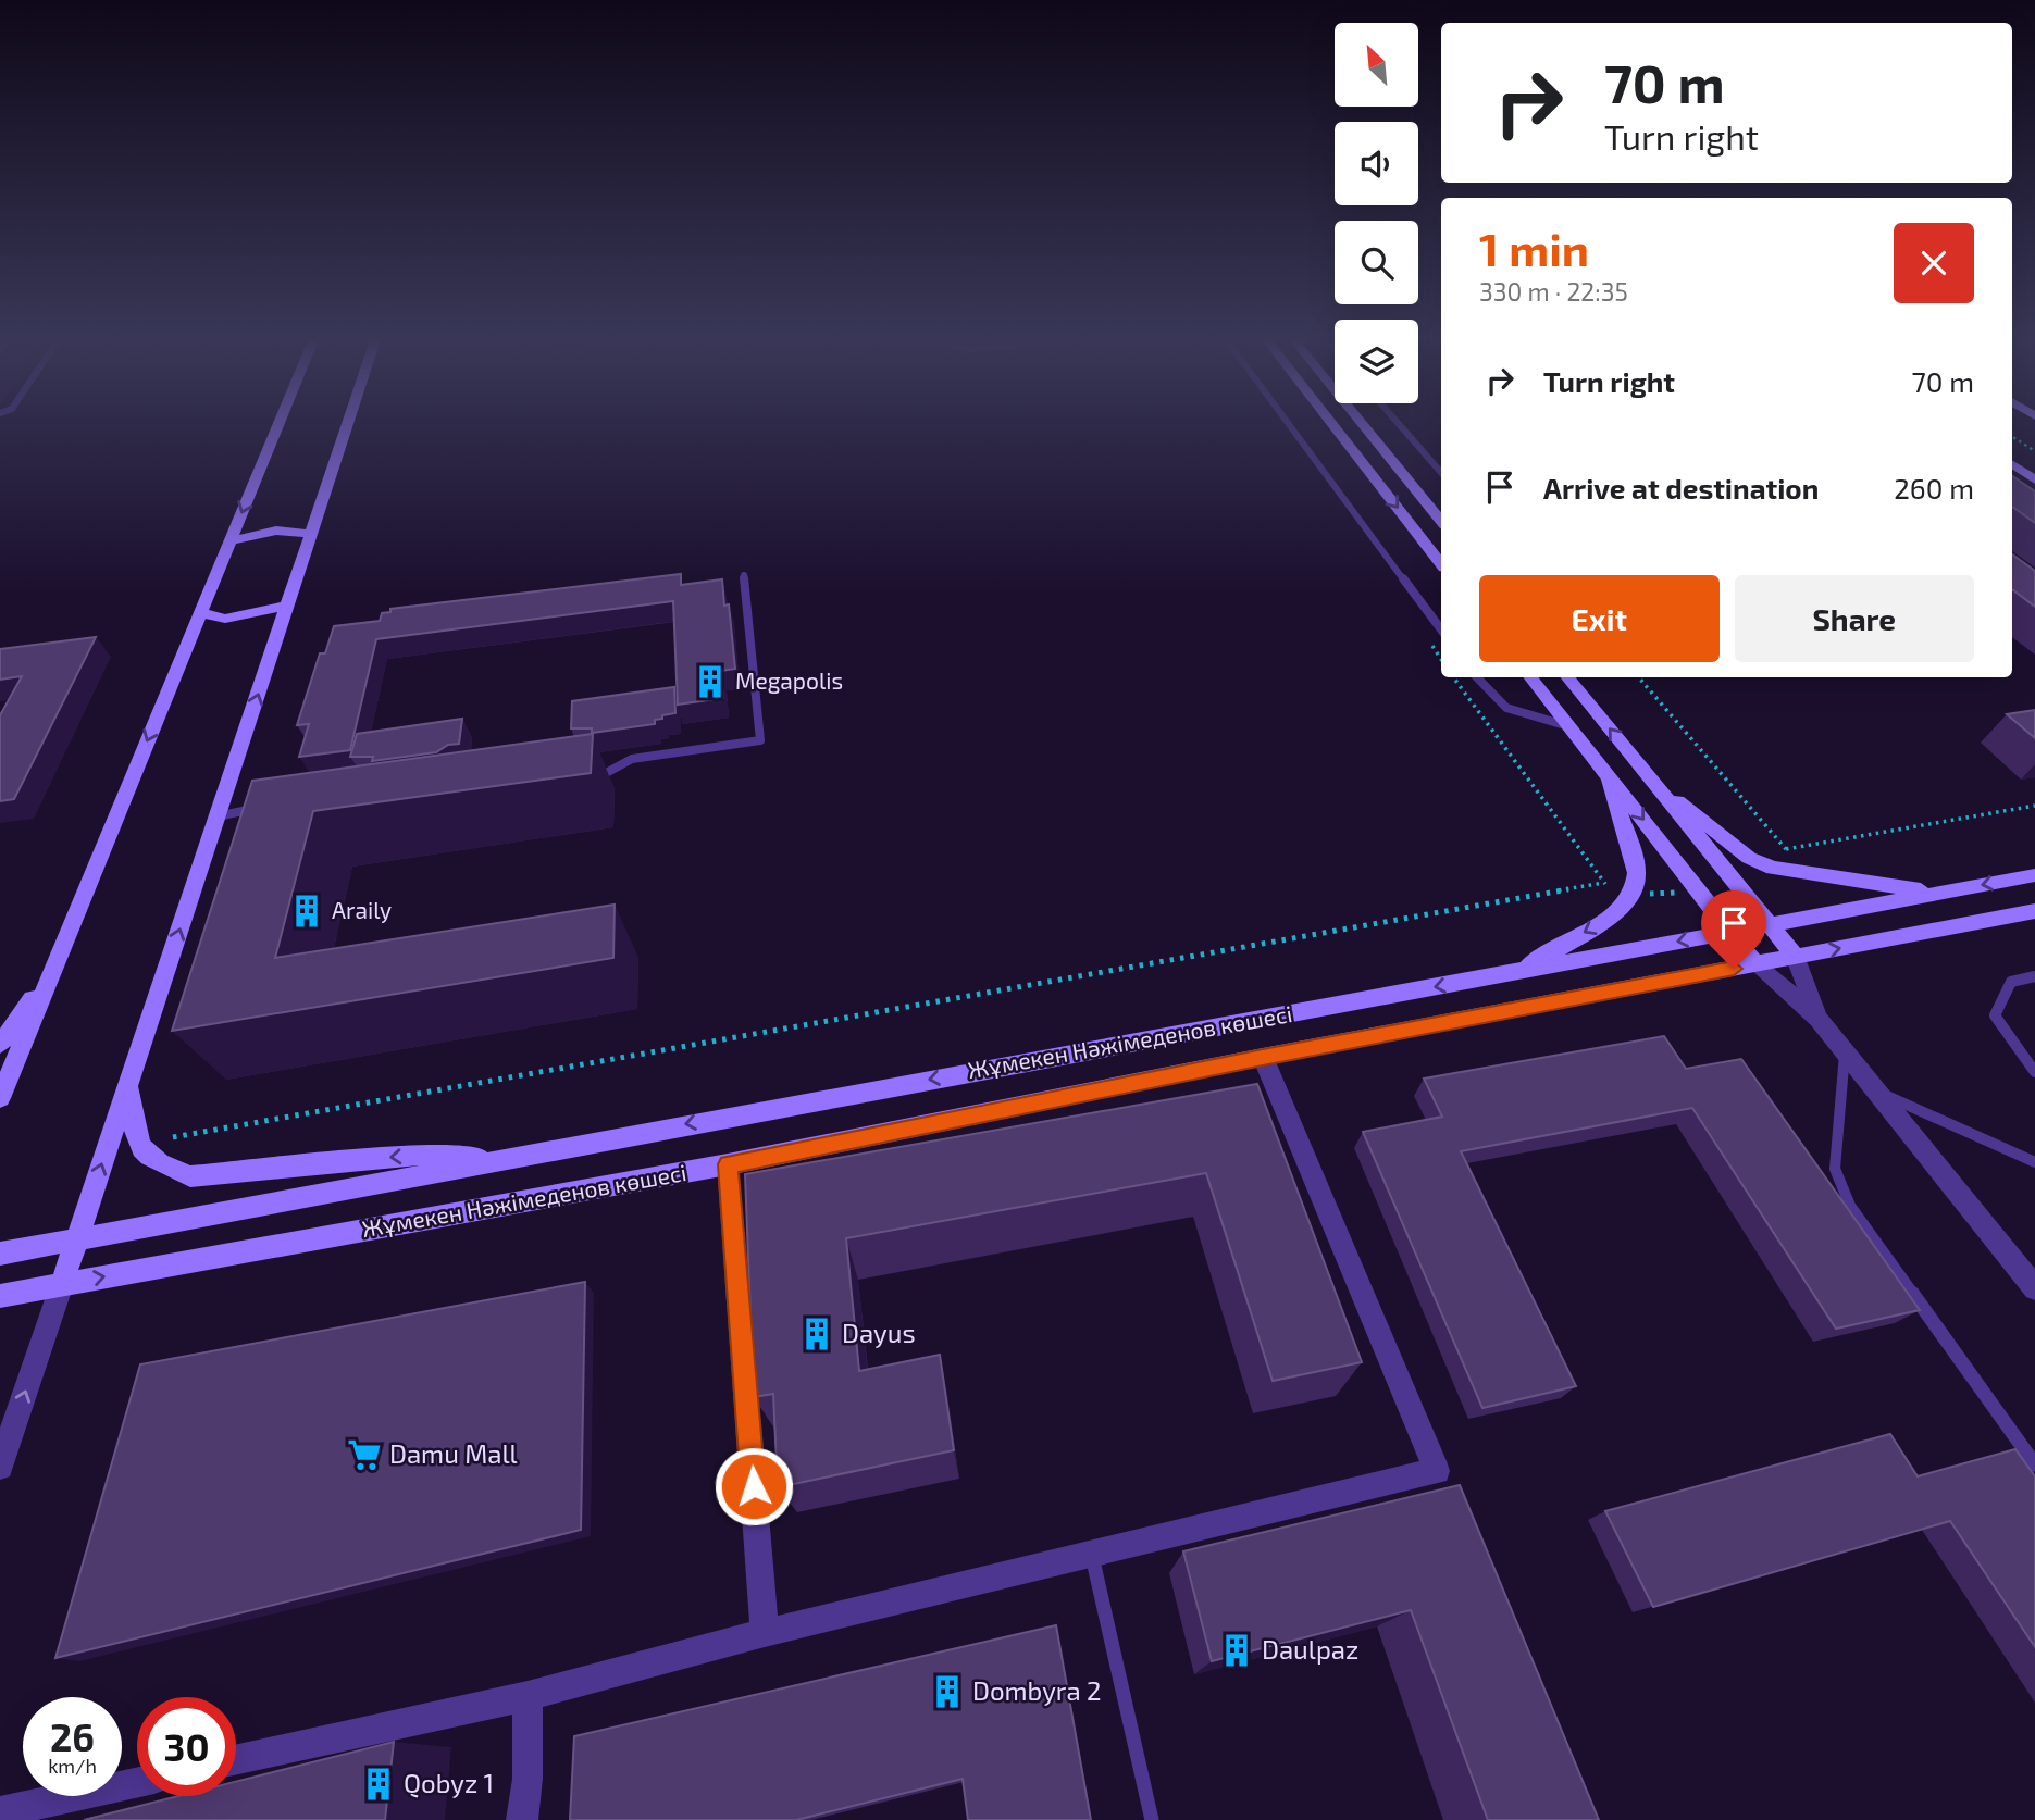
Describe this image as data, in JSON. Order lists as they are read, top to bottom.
{
  "streets": {
    "main road": ["Жұмекен Нәжімеденов көшесі"]
  },
  "places": {
    "building": [
      "Megapolis",
      "Araily",
      "Dayus",
      "Daulpaz",
      "Dombyra 2",
      "Qobyz 1"
    ],
    "supermarket": ["Damu Mall"]
  },
  "north": "top left",
  "page": {
    "turn": ["70 m", "Turn right"],
    "heading": ["1 min", "330 m · 22:35"],
    "list": [
      {
        "name": "Turn right",
        "value": "70 m"
      },
      {
        "name": "Arrive at destination",
        "value": "260 m"
      }
    ],
    "buttons": ["Exit", "Share"],
    "speed": "26 km/h",
    "limit": "30"
  }
}
